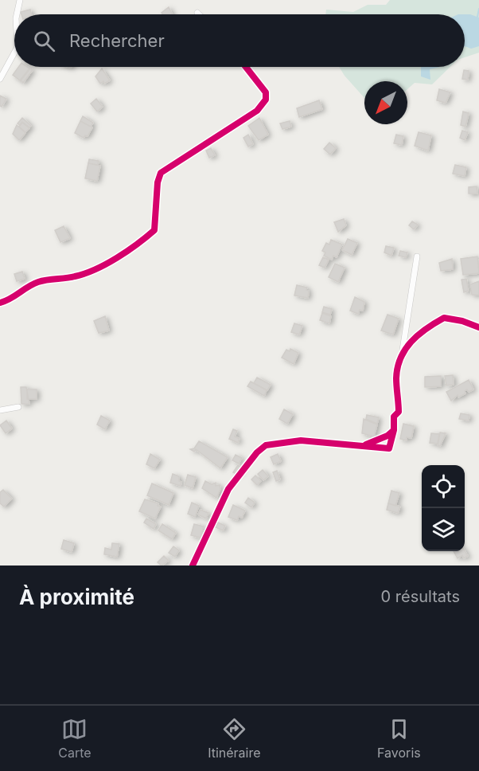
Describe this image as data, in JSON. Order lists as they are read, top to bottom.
{
  "north": "bottom left",
  "page": {
    "search": "Rechercher",
    "heading": ["À proximité", "0 résultats"],
    "nav": ["Carte", "Itinéraire", "Favoris"]
  }
}
